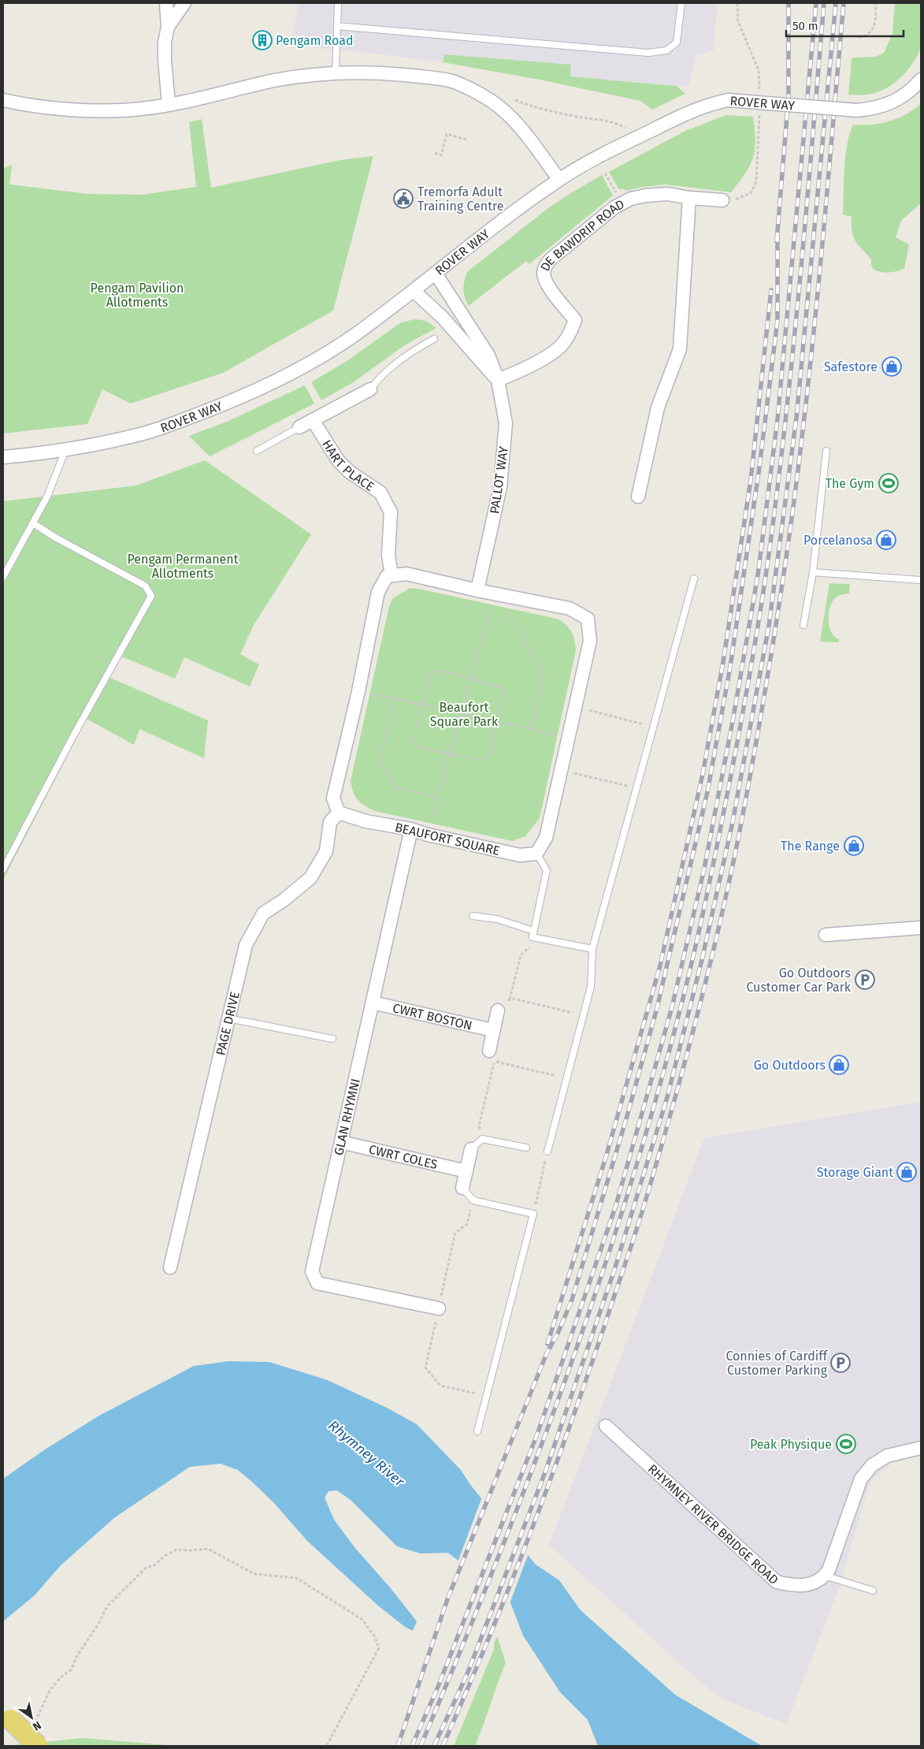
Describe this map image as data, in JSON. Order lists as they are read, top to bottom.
{
  "streets": {
    "street": [
      "ROVER WAY",
      "DE BAWDRIP ROAD",
      "HART PLACE",
      "PALLOT WAY",
      "BEAUFORT SQUARE",
      "CWRT BOSTON",
      "PAGE DRIVE",
      "GLAN RHYMNI",
      "CWRT COLES",
      "RHYMNEY RIVER BRIDGE ROAD"
    ]
  },
  "crossings": [
    ["ROVER WAY", "PALLOT WAY"],
    ["DE BAWDRIP ROAD", "PALLOT WAY"],
    ["BEAUFORT SQUARE", "PAGE DRIVE"],
    ["BEAUFORT SQUARE", "GLAN RHYMNI"],
    ["CWRT BOSTON", "GLAN RHYMNI"],
    ["GLAN RHYMNI", "CWRT COLES"]
  ],
  "water": ["Rhymney River"],
  "parks": ["Pengam Pavilion Allotments", "Pengam Permanent Allotments", "Beaufort Square Park"],
  "places": {
    "building": ["Pengam Road"],
    "public building": ["Tremorfa Adult Training Centre"],
    "shop": [
      "Safestore",
      "Porcelanosa",
      "The Range",
      "Go Outdoors",
      "Storage Giant"
    ],
    "sports": ["The Gym", "Peak Physique"],
    "parking": ["Go Outdoors Customer Car Park", "Connies of Cardiff Customer Parking"]
  },
  "scale_bar": "50 m",
  "north": "bottom right"
}
